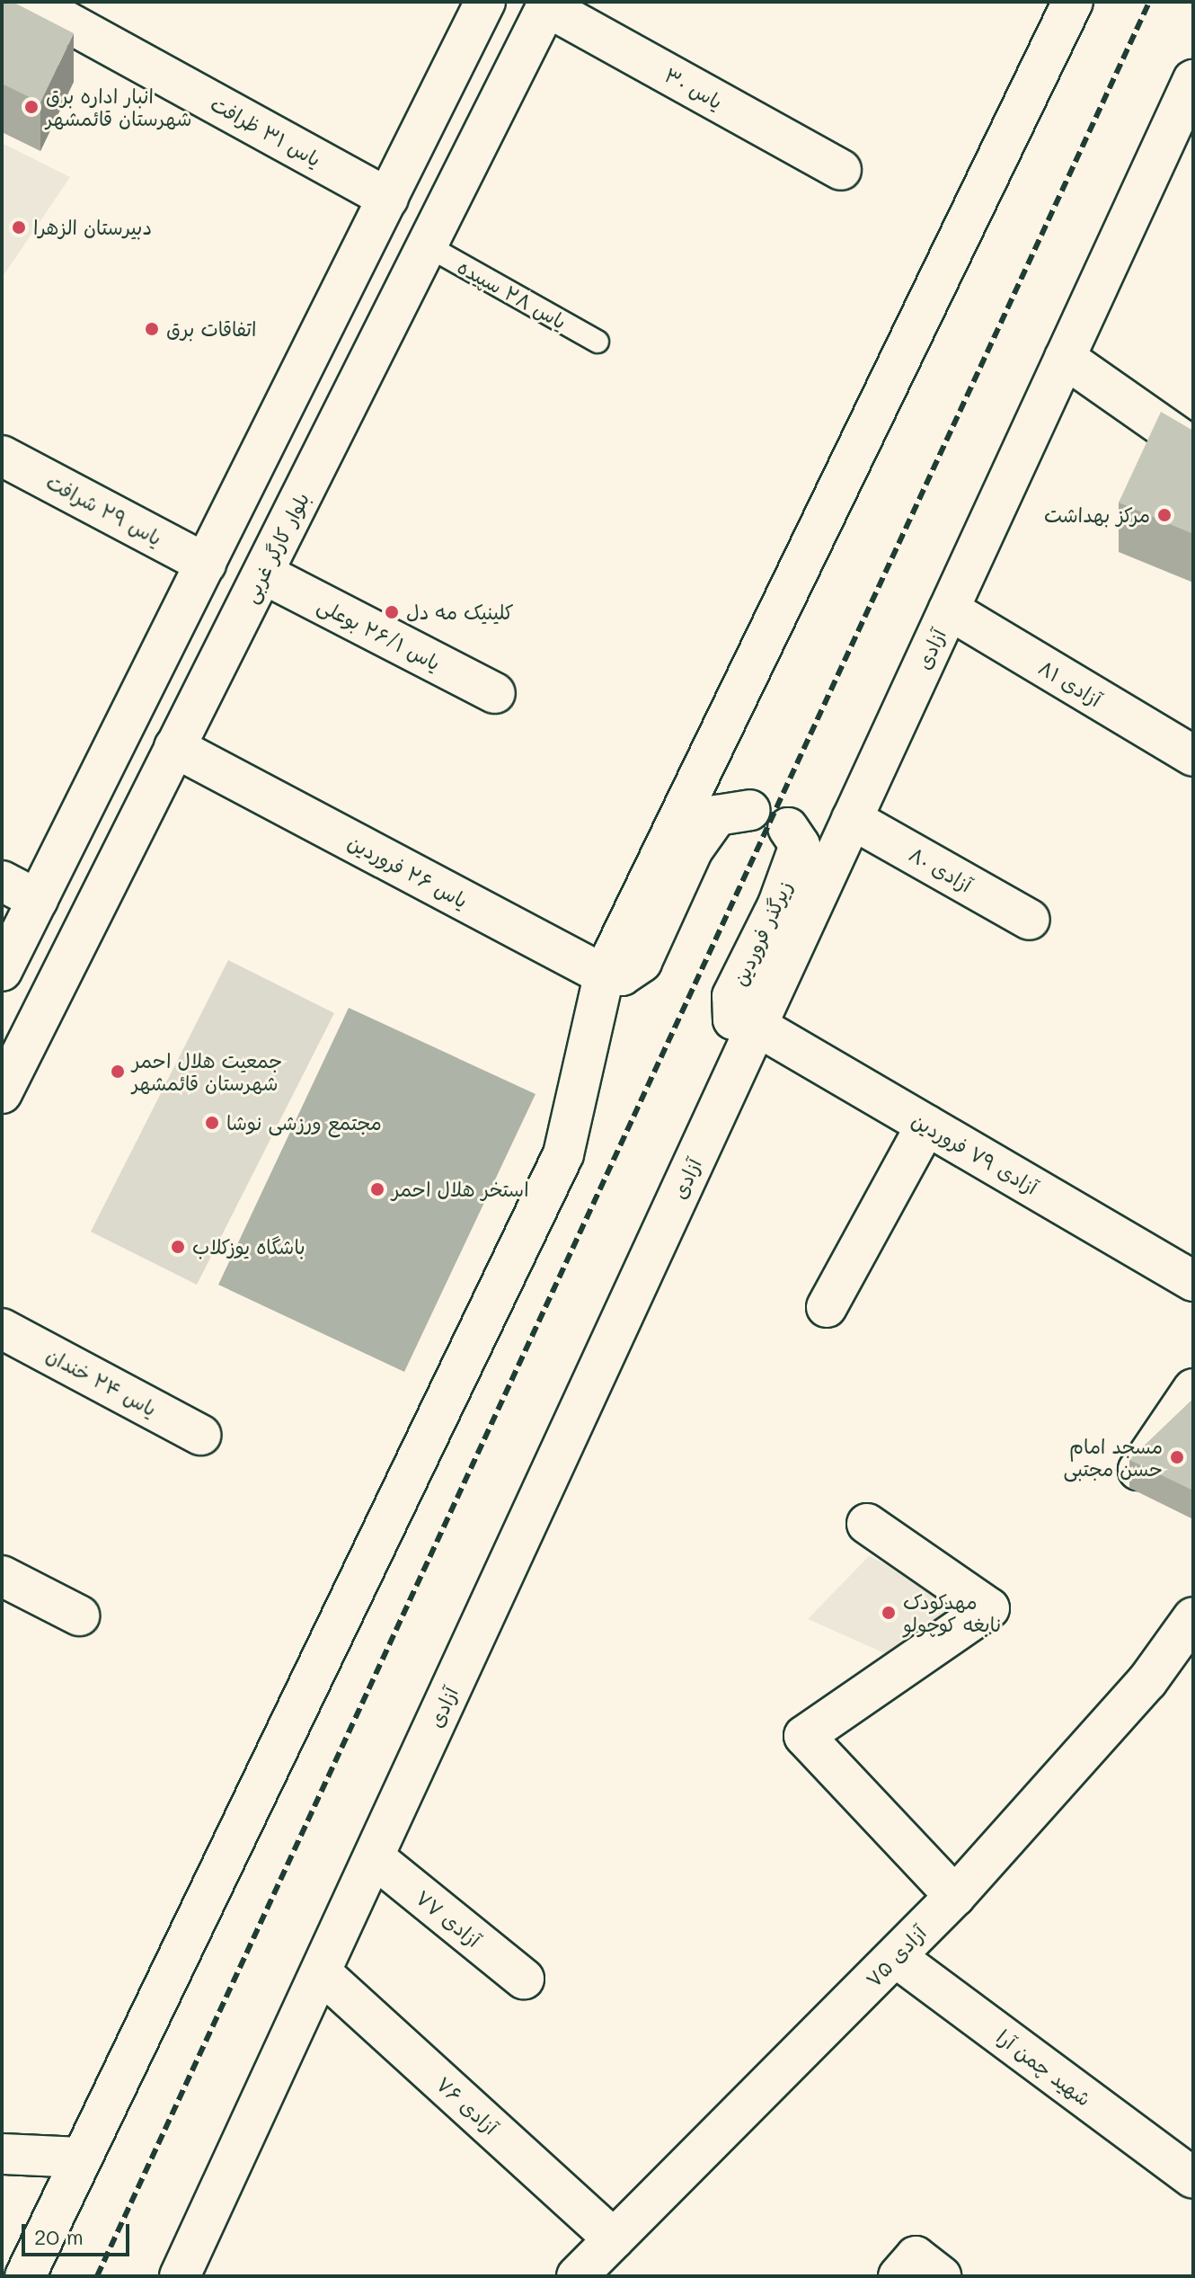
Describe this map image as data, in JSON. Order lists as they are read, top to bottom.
{
  "streets": {
    "street": [
      "یاس ۳۰",
      "یاس ۳۱ ظرافت",
      "یاس ۲۹ شرافت",
      "بلوار کارگر غربی",
      "یاس ۲۶/۱ بوعلی",
      "آزادی",
      "آزادی ۸۱",
      "آزادی ۸۰",
      "یاس ۲۶ فروردین",
      "زیرگذر فروردین",
      "آزادی ۷۹ فروردین",
      "یاس ۲۴ خندان",
      "آزادی ۷۷",
      "آزادی ۷۵",
      "شهید چمن آرا",
      "آزادی ۷۶"
    ],
    "lane": ["یاس ۲۸ سپیده"]
  },
  "crossings": [
    ["یاس ۳۰", "بلوار کارگر غربی"],
    ["یاس ۲۸ سپیده", "بلوار کارگر غربی"],
    ["بلوار کارگر غربی", "یاس ۲۶/۱ بوعلی"],
    ["بلوار کارگر غربی", "یاس ۲۶ فروردین"],
    ["آزادی", "آزادی ۸۱"],
    ["آزادی", "آزادی ۸۰"],
    ["آزادی", "زیرگذر فروردین"],
    ["آزادی", "آزادی ۷۹ فروردین"],
    ["آزادی", "آزادی ۷۷"],
    ["آزادی", "آزادی ۷۶"],
    ["زیرگذر فروردین", "آزادی ۷۹ فروردین"],
    ["آزادی ۷۵", "شهید چمن آرا"],
    ["آزادی ۷۵", "آزادی ۷۶"]
  ],
  "places": [
    "انبار اداره برق شهرستان قائمشهر",
    "دبیرستان الزهرا",
    "اتفاقات برق",
    "مرکز بهداشت",
    "کلینیک مه دل",
    "جمعیت هلال احمر شهرستان قائمشهر",
    "مجتمع ورزشی نوشا",
    "استخر هلال احمر",
    "باشگاه یوزکلاب",
    "مسجد امام حسن مجتبی",
    "مهدکودک نابغه کوچولو"
  ],
  "scale_bar": "20 m"
}
